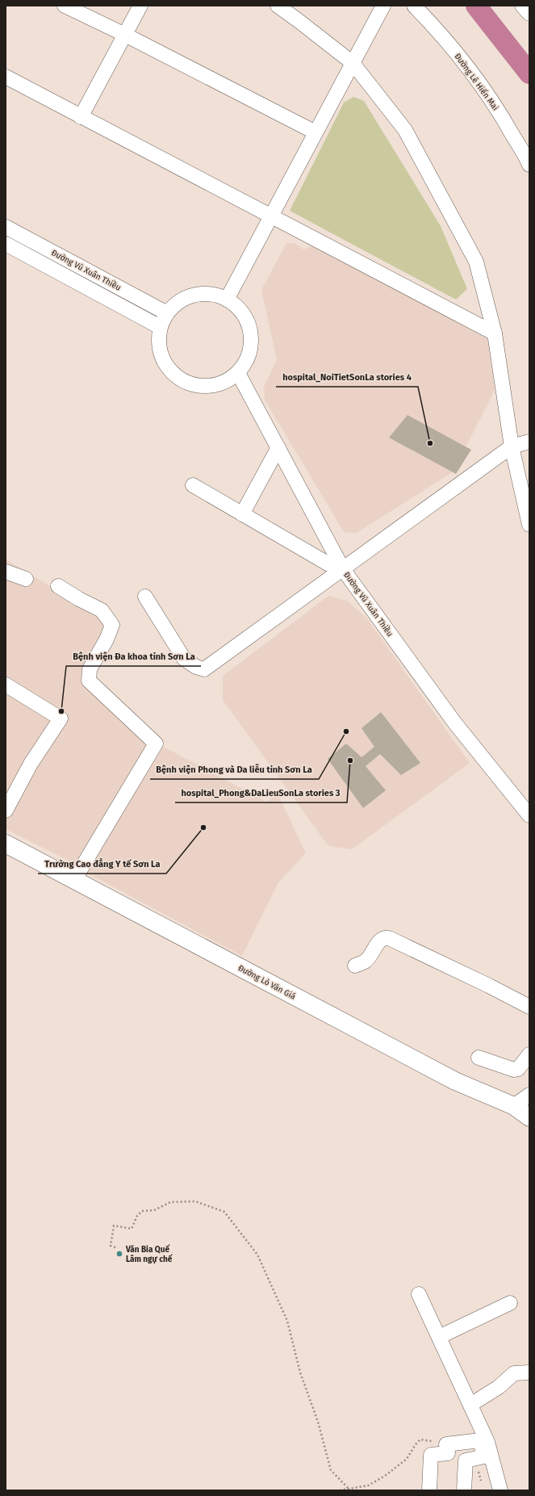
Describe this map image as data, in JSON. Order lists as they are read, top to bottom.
{
  "streets": {
    "highway": ["Đường Lò Văn Giá"],
    "street": ["Đường Lê Hiến Mai", "Đường Vũ Xuân Thiều"]
  },
  "places": [
    "hospital_NoiTietSonLa stories 4",
    "Bệnh viện Đa khoa tỉnh Sơn La",
    "Bệnh viện Phong và Da liễu tỉnh Sơn La",
    "hospital_Phong&DaLieuSonLa stories 3",
    "Trường Cao đẳng Y tế Sơn La",
    "Văn Bia Quế Lâm ngự chế"
  ]
}
